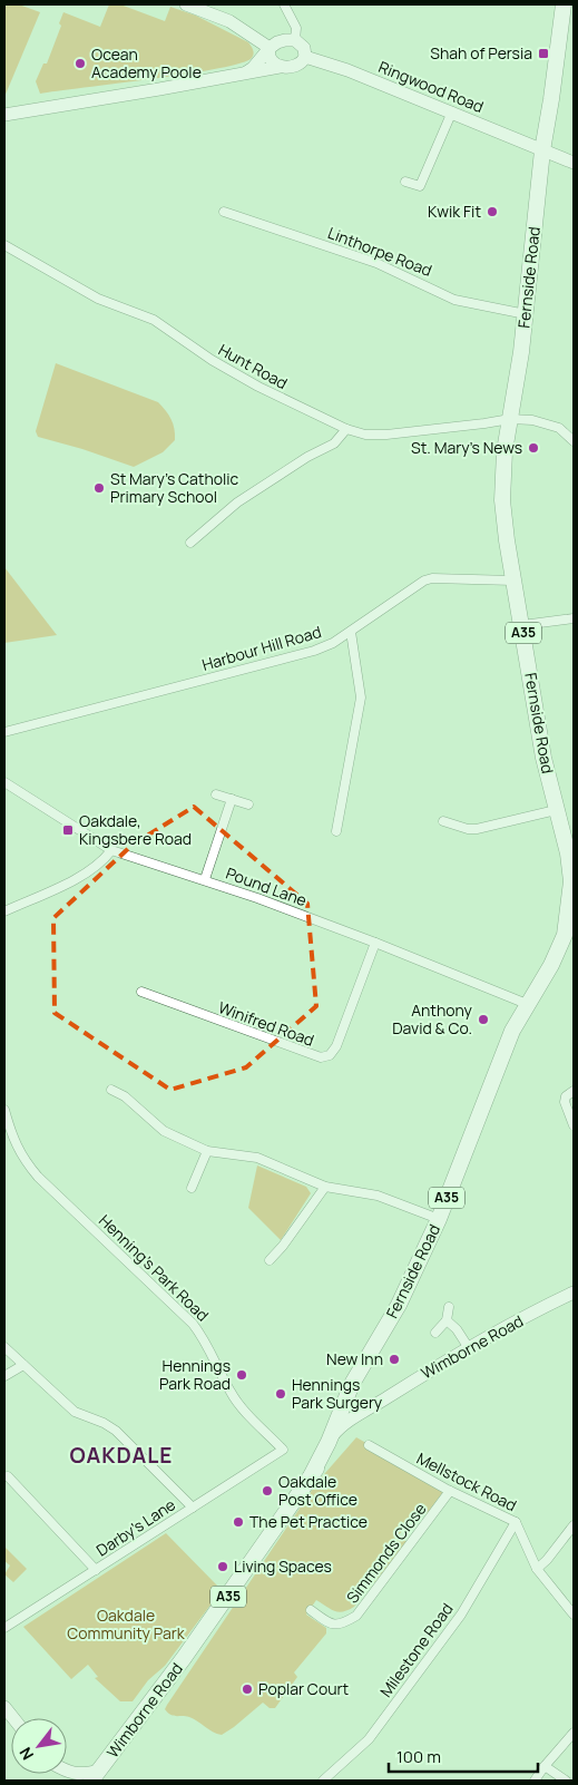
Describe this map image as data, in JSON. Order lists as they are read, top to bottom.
{
  "streets": {
    "highway": ["Fernside Road", "A35", "Wimborne Road"],
    "main road": ["Ringwood Road"],
    "street": [
      "Linthorpe Road",
      "Hunt Road",
      "Harbour Hill Road",
      "Pound Lane",
      "Winifred Road",
      "Henning's Park Road",
      "Mellstock Road",
      "Darby's Lane",
      "Simmonds Close",
      "Milestone Road"
    ]
  },
  "crossings": [
    ["Ringwood Road", "Fernside Road"],
    ["Linthorpe Road", "Fernside Road"],
    ["Fernside Road", "Hunt Road"],
    ["Fernside Road", "Harbour Hill Road"],
    ["Fernside Road", "Pound Lane"],
    ["Fernside Road", "Wimborne Road"],
    ["Pound Lane", "Winifred Road"],
    ["Henning's Park Road", "Darby's Lane"],
    ["Mellstock Road", "Simmonds Close"],
    ["Mellstock Road", "Milestone Road"]
  ],
  "districts": ["OAKDALE"],
  "parks": ["Oakdale Community Park"],
  "places": {
    "transit": ["Shah of Persia", "Oakdale, Kingsbere Road"],
    "other": [
      "Ocean Academy Poole",
      "Kwik Fit",
      "St. Mary's News",
      "St Mary's Catholic Primary School",
      "Anthony David & Co.",
      "New Inn",
      "Hennings Park Road",
      "Hennings Park Surgery",
      "Oakdale Post Office",
      "The Pet Practice",
      "Living Spaces",
      "Poplar Court"
    ]
  },
  "scale_bar": "100 m",
  "north": "bottom left"
}
